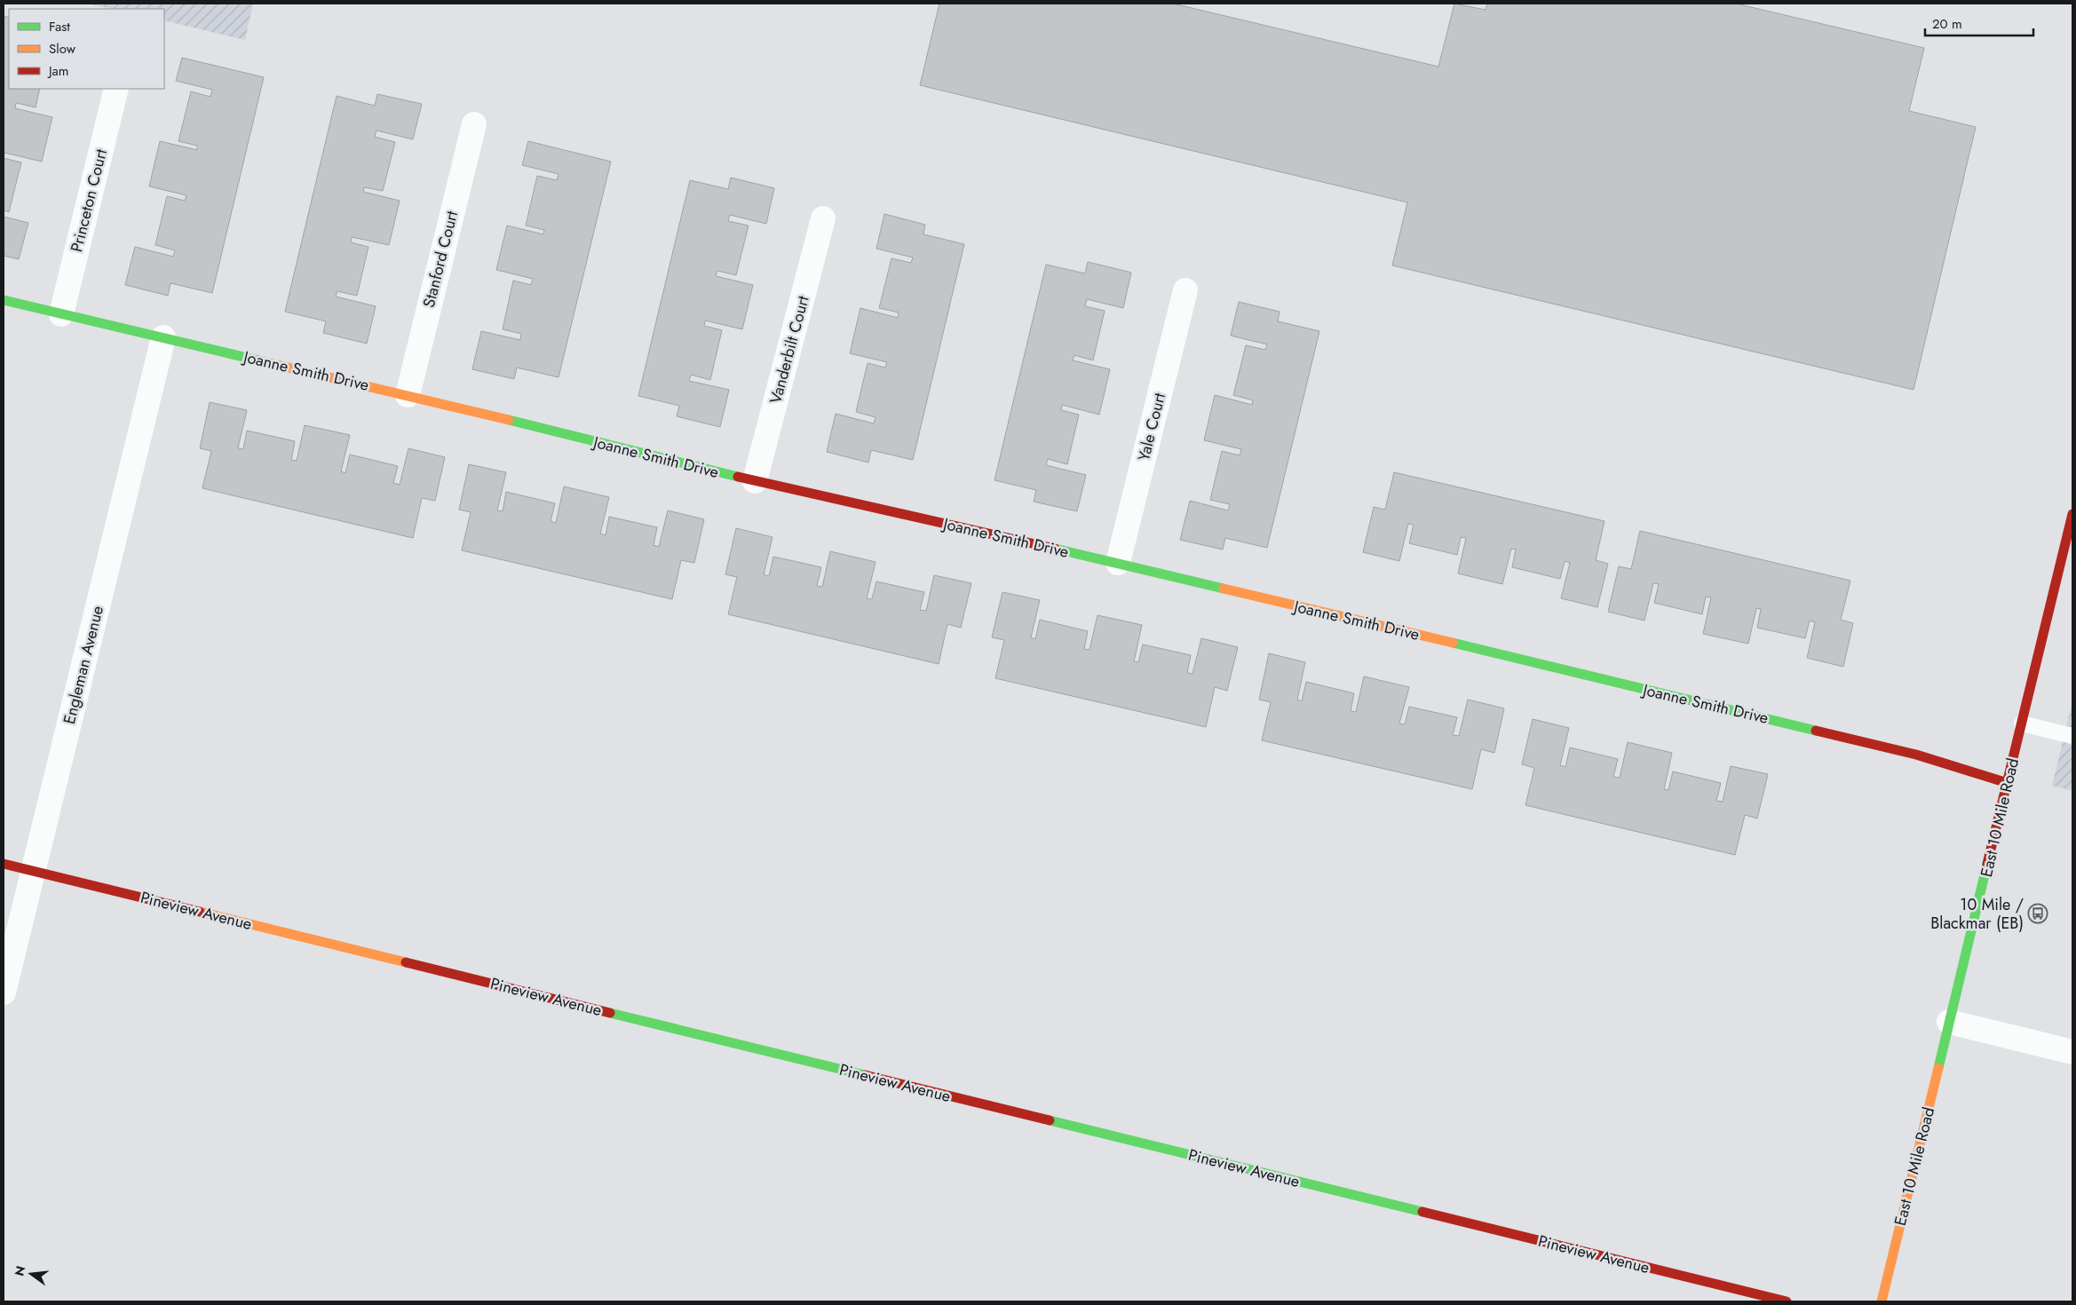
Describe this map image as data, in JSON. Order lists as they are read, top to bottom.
{
  "streets": {
    "street": [
      "Princeton Court",
      "Stanford Court",
      "Vanderbilt Court",
      "Joanne Smith Drive",
      "Yale Court",
      "Engleman Avenue",
      "East 10 Mile Road",
      "Pineview Avenue"
    ]
  },
  "crossings": [
    ["Princeton Court", "Joanne Smith Drive"],
    ["Stanford Court", "Joanne Smith Drive"],
    ["Vanderbilt Court", "Joanne Smith Drive"],
    ["Joanne Smith Drive", "Yale Court"],
    ["Joanne Smith Drive", "Engleman Avenue"],
    ["Joanne Smith Drive", "East 10 Mile Road"],
    ["Engleman Avenue", "Pineview Avenue"]
  ],
  "places": {
    "bus stop": ["10 Mile / Blackmar (EB)"]
  },
  "legend": ["Fast", "Slow", "Jam"],
  "scale_bar": "20 m",
  "north": "left"
}
